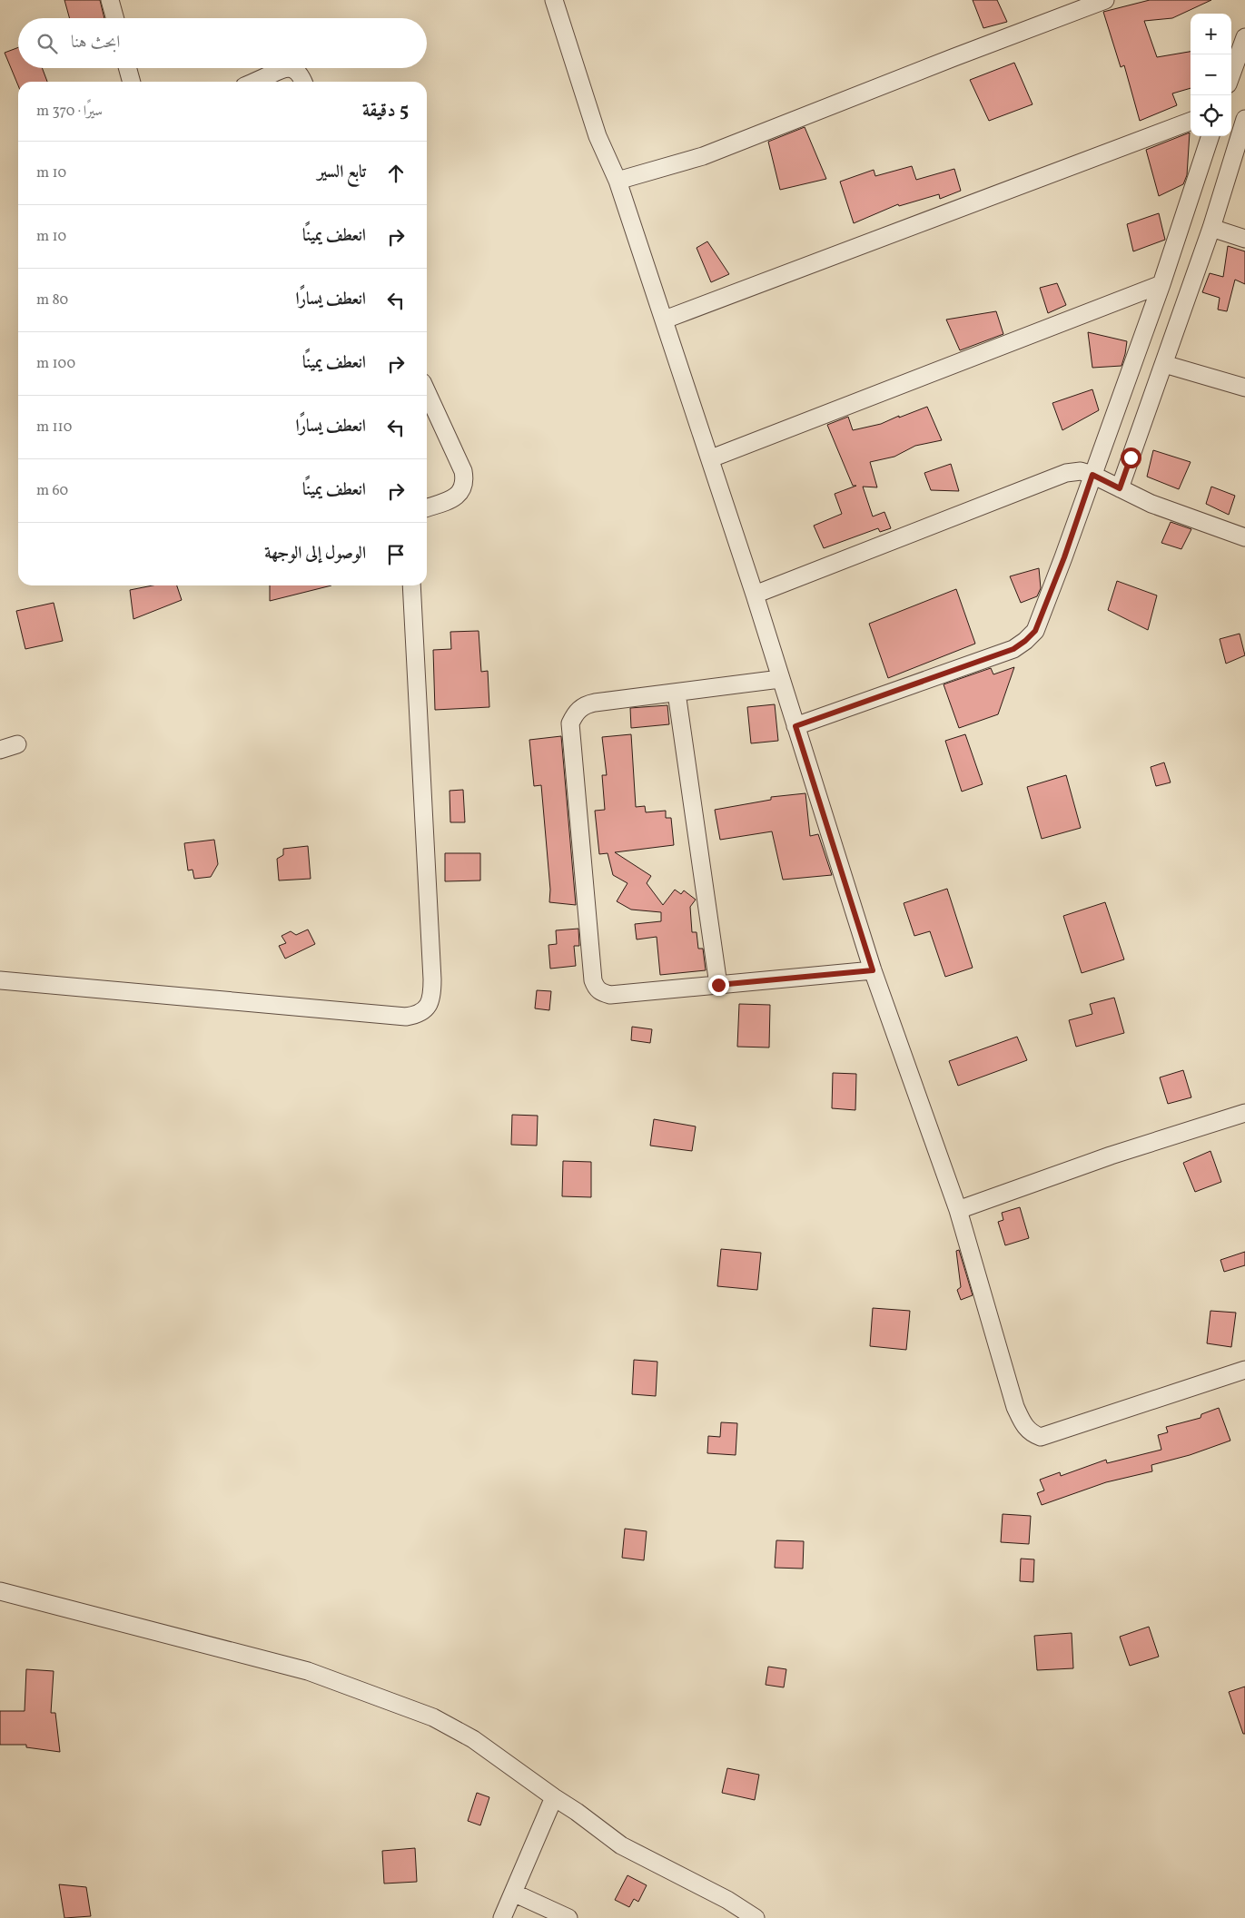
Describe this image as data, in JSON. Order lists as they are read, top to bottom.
{
  "page": {
    "map_buttons": ["+", "−"],
    "search": "ابحث هنا",
    "heading": ["5 دقيقة", "سيرًا · 370 m"],
    "list": [
      ["تابع السير", "10 m"],
      ["انعطف يمينًا", "10 m"],
      ["انعطف يسارًا", "80 m"],
      ["انعطف يمينًا", "100 m"],
      ["انعطف يسارًا", "110 m"],
      ["انعطف يمينًا", "60 m"],
      "الوصول إلى الوجهة"
    ]
  }
}
